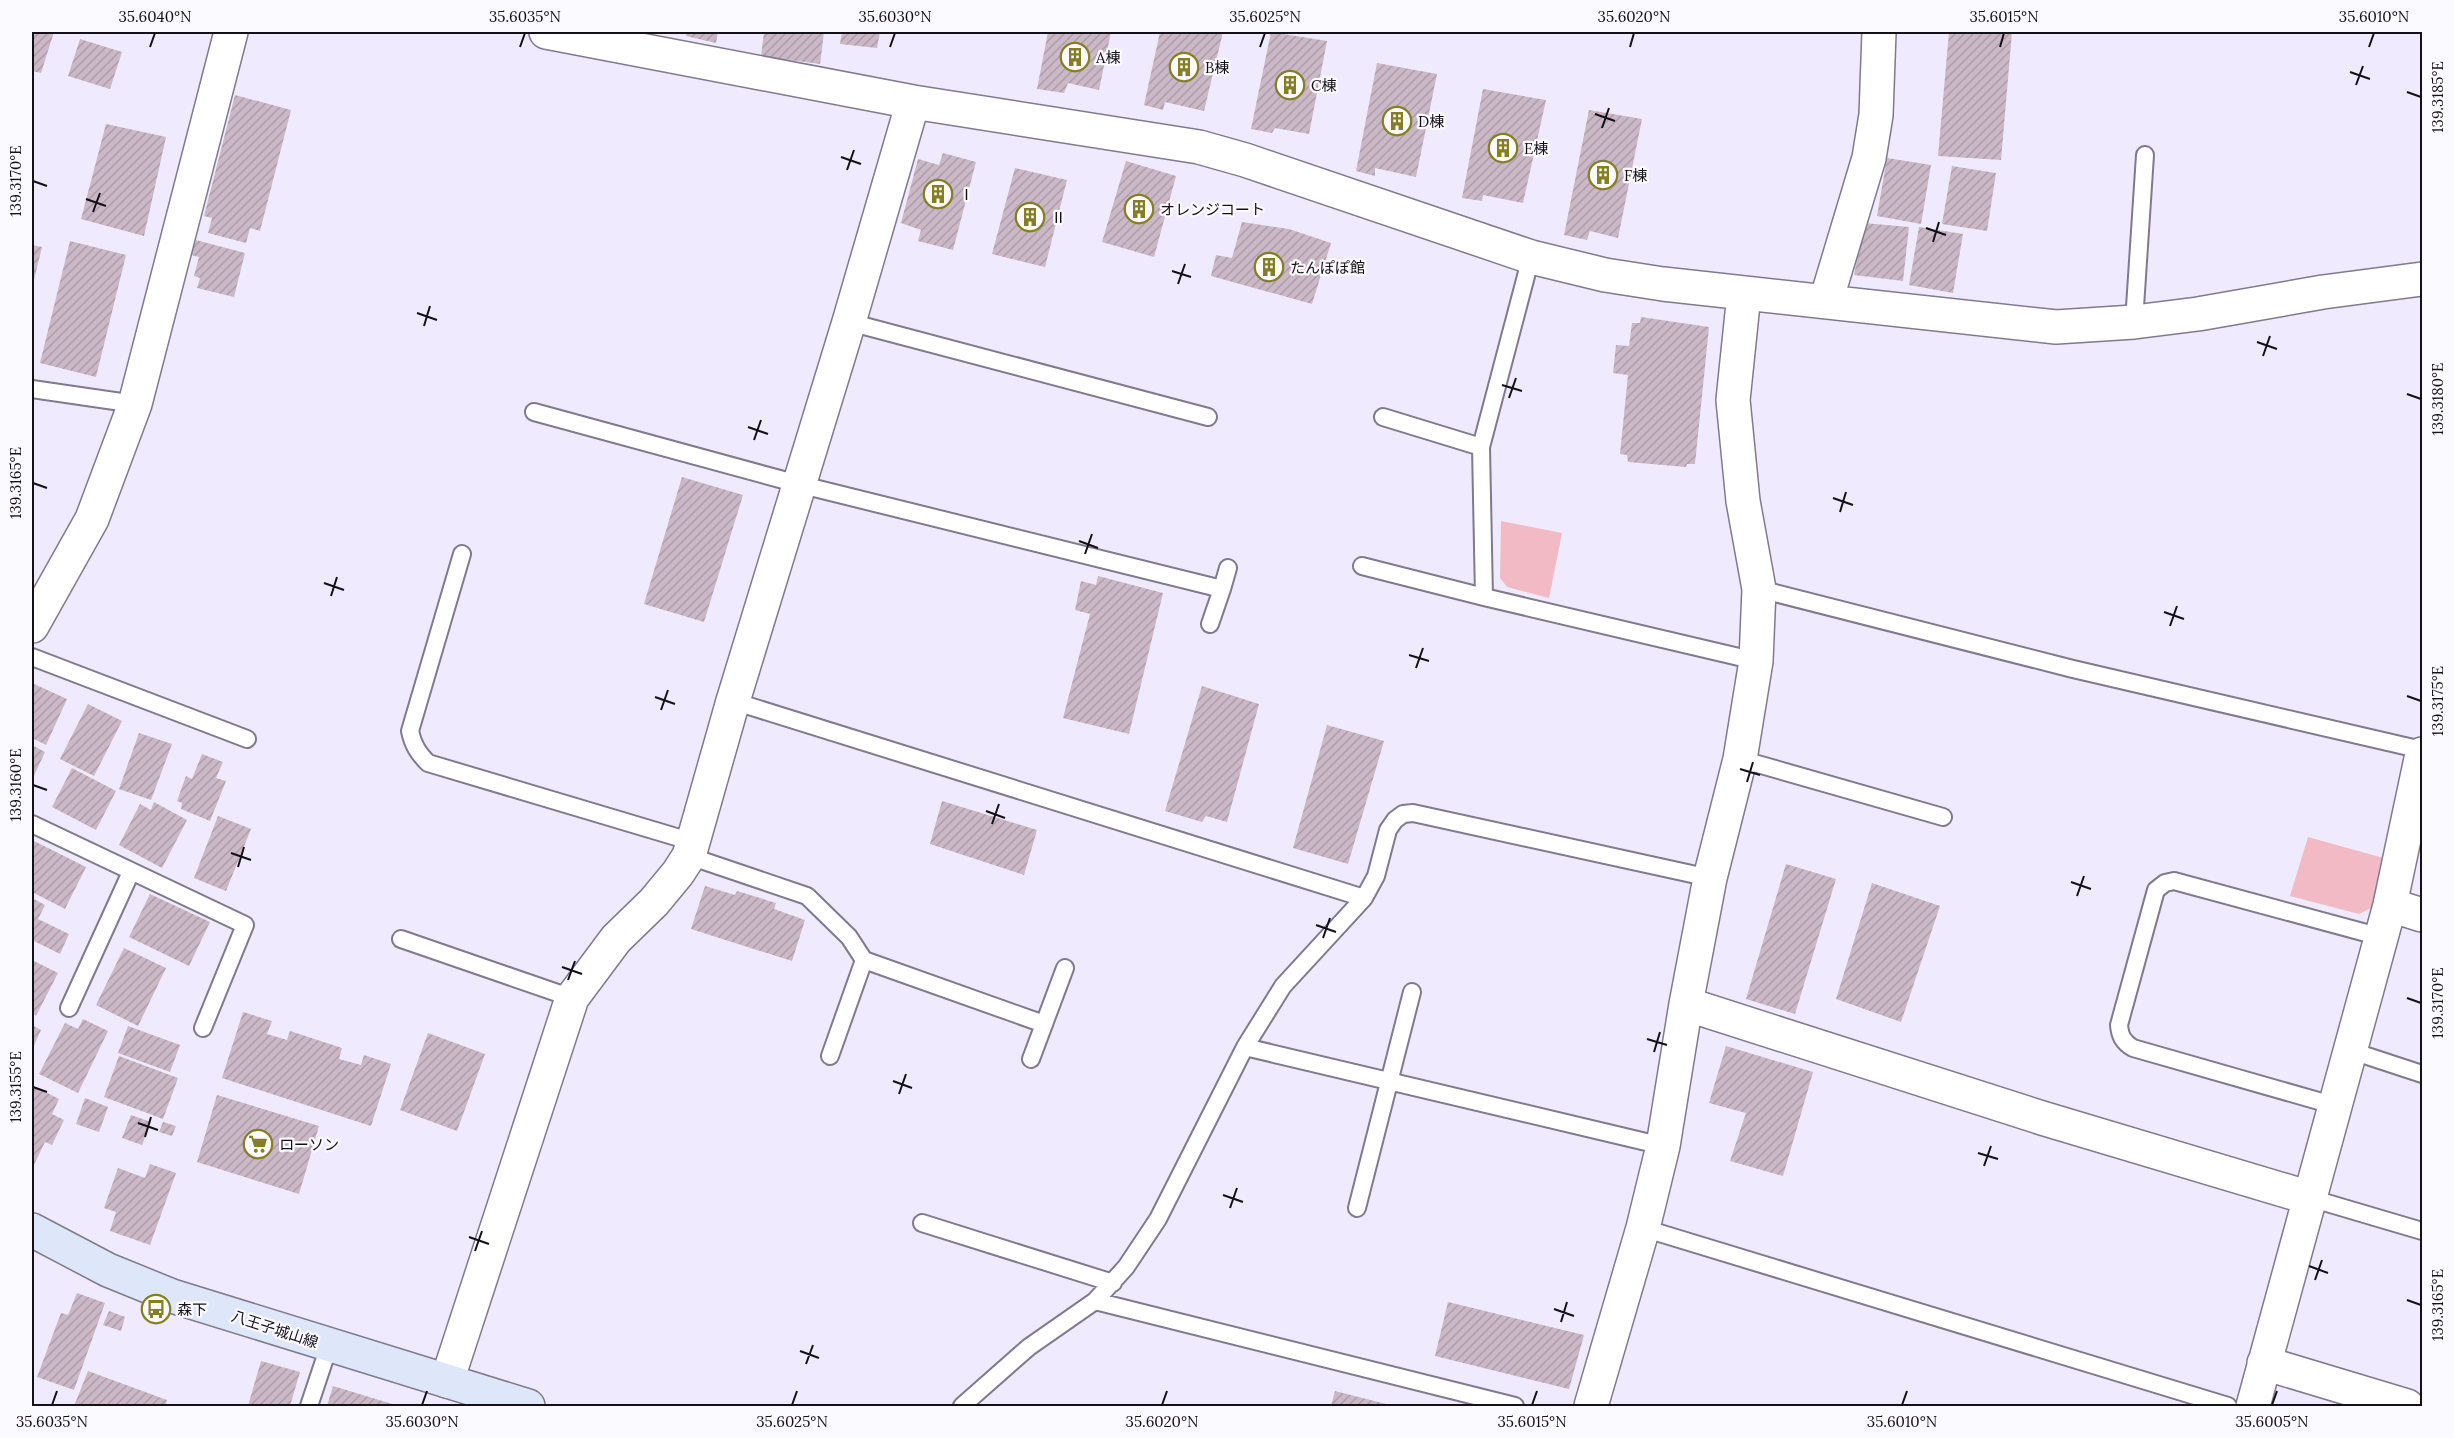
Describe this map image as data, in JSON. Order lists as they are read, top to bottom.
{
  "streets": {
    "main road": ["八王子城山線"]
  },
  "places": {
    "building": [
      "A棟",
      "B棟",
      "C棟",
      "D棟",
      "E棟",
      "F棟",
      "Ⅰ",
      "オレンジコート",
      "Ⅱ",
      "たんぽぽ館"
    ],
    "supermarket": ["ローソン"],
    "bus stop": ["森下"]
  },
  "coordinates": [
    "35.6040°N",
    "35.6035°N",
    "35.6030°N",
    "35.6025°N",
    "35.6020°N",
    "35.6015°N",
    "35.6010°N",
    "139.3185°E",
    "139.3170°E",
    "139.3180°E",
    "139.3165°E",
    "139.3175°E",
    "139.3160°E",
    "139.3155°E",
    "35.6005°N"
  ]
}
